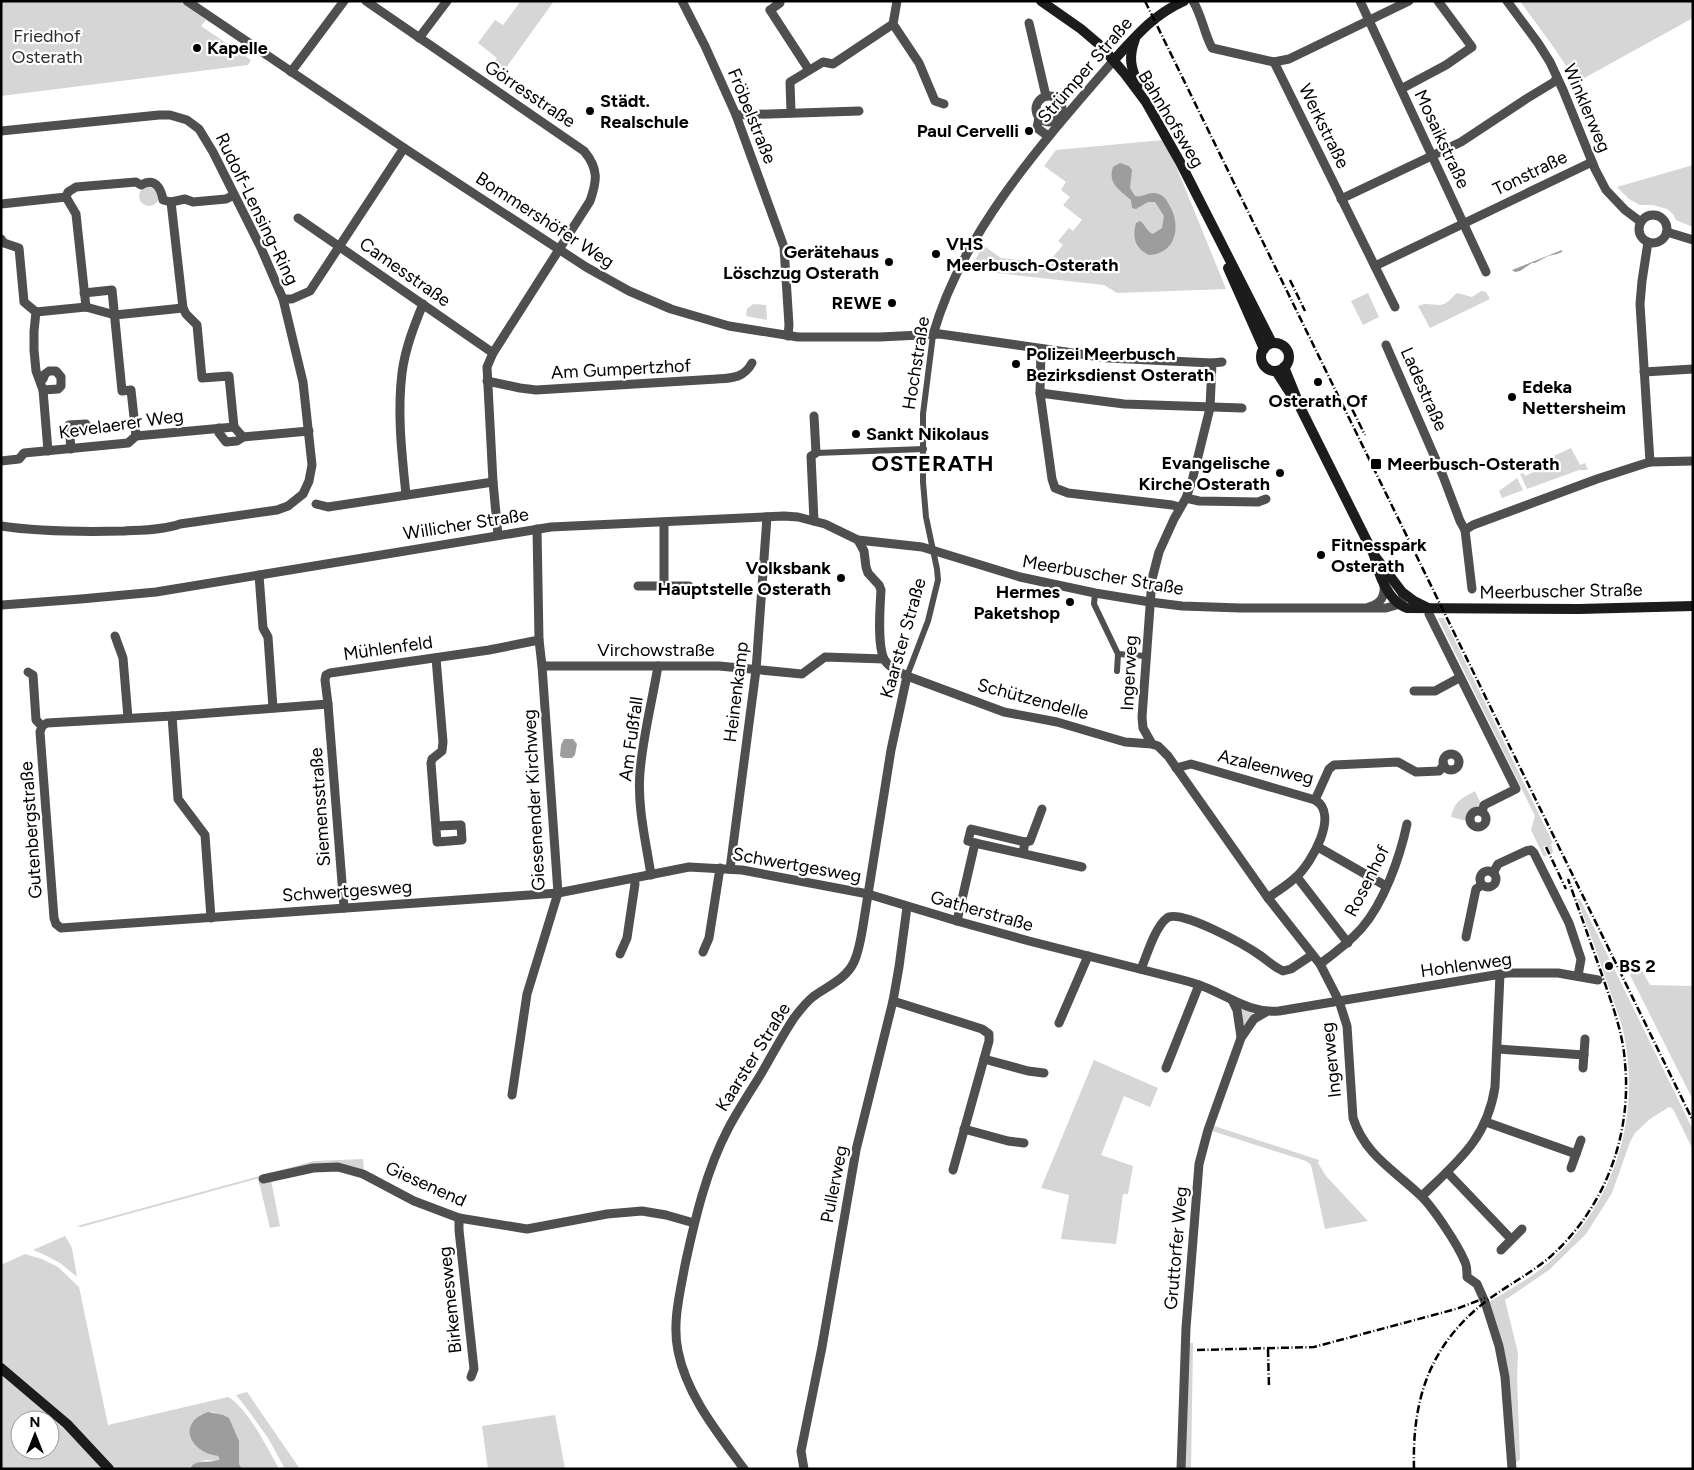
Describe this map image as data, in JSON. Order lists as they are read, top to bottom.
{
  "streets": {
    "main road": ["Strümper Straße", "Bahnhofsweg", "Meerbuscher Straße"],
    "street": [
      "Görresstraße",
      "Winklerweg",
      "Fröbelstraße",
      "Werkstraße",
      "Mosaikstraße",
      "Tonstraße",
      "Rudolf-Lensing-Ring",
      "Bommershöfer Weg",
      "Camesstraße",
      "Hochstraße",
      "Am Gumpertzhof",
      "Ladestraße",
      "Kevelaerer Weg",
      "Willicher Straße",
      "Kaarster Straße",
      "Mühlenfeld",
      "Virchowstraße",
      "Ingerweg",
      "Heinenkamp",
      "Schützendelle",
      "Am Fußfall",
      "Azaleenweg",
      "Giesenender Kirchweg",
      "Siemensstraße",
      "Gutenbergstraße",
      "Schwertgesweg",
      "Rosenhof",
      "Gatherstraße",
      "Hohlenweg",
      "Giesenend",
      "Pullerweg",
      "Gruttorfer Weg",
      "Birkemesweg"
    ]
  },
  "crossings": [
    ["Strümper Straße", "Bahnhofsweg"],
    ["Strümper Straße", "Hochstraße"],
    ["Görresstraße", "Bommershöfer Weg"],
    ["Winklerweg", "Tonstraße"],
    ["Fröbelstraße", "Bommershöfer Weg"],
    ["Werkstraße", "Tonstraße"],
    ["Mosaikstraße", "Tonstraße"],
    ["Bommershöfer Weg", "Hochstraße"],
    ["Bommershöfer Weg", "Ingerweg"],
    ["Hochstraße", "Willicher Straße"],
    ["Hochstraße", "Meerbuscher Straße"],
    ["Hochstraße", "Kaarster Straße"],
    ["Willicher Straße", "Meerbuscher Straße"],
    ["Willicher Straße", "Kaarster Straße"],
    ["Willicher Straße", "Heinenkamp"],
    ["Willicher Straße", "Giesenender Kirchweg"],
    ["Meerbuscher Straße", "Kaarster Straße"],
    ["Meerbuscher Straße", "Ingerweg"],
    ["Kaarster Straße", "Schützendelle"],
    ["Kaarster Straße", "Schwertgesweg"],
    ["Kaarster Straße", "Gatherstraße"],
    ["Kaarster Straße", "Giesenend"],
    ["Mühlenfeld", "Giesenender Kirchweg"],
    ["Mühlenfeld", "Siemensstraße"],
    ["Virchowstraße", "Heinenkamp"],
    ["Virchowstraße", "Schützendelle"],
    ["Virchowstraße", "Am Fußfall"],
    ["Virchowstraße", "Giesenender Kirchweg"],
    ["Ingerweg", "Schützendelle"],
    ["Ingerweg", "Azaleenweg"],
    ["Ingerweg", "Rosenhof"],
    ["Ingerweg", "Gatherstraße"],
    ["Ingerweg", "Hohlenweg"],
    ["Heinenkamp", "Schwertgesweg"],
    ["Am Fußfall", "Schwertgesweg"],
    ["Giesenender Kirchweg", "Schwertgesweg"],
    ["Siemensstraße", "Schwertgesweg"],
    ["Gutenbergstraße", "Schwertgesweg"],
    ["Schwertgesweg", "Gatherstraße"],
    ["Gatherstraße", "Hohlenweg"],
    ["Gatherstraße", "Pullerweg"],
    ["Gatherstraße", "Gruttorfer Weg"],
    ["Giesenend", "Birkemesweg"]
  ],
  "districts": ["OSTERATH"],
  "parks": ["Friedhof Osterath"],
  "places": {
    "other": [
      "Kapelle",
      "Städt. Realschule",
      "Paul Cervelli",
      "VHS Meerbusch-Osterath",
      "Gerätehaus Löschzug Osterath",
      "REWE",
      "Polizei Meerbusch Bezirksdienst Osterath",
      "Osterath Of",
      "Edeka Nettersheim",
      "Sankt Nikolaus",
      "Evangelische Kirche Osterath",
      "Fitnesspark Osterath",
      "Volksbank Hauptstelle Osterath",
      "Hermes Paketshop",
      "BS 2"
    ],
    "transit": ["Meerbusch-Osterath"]
  },
  "north": "top"
}
